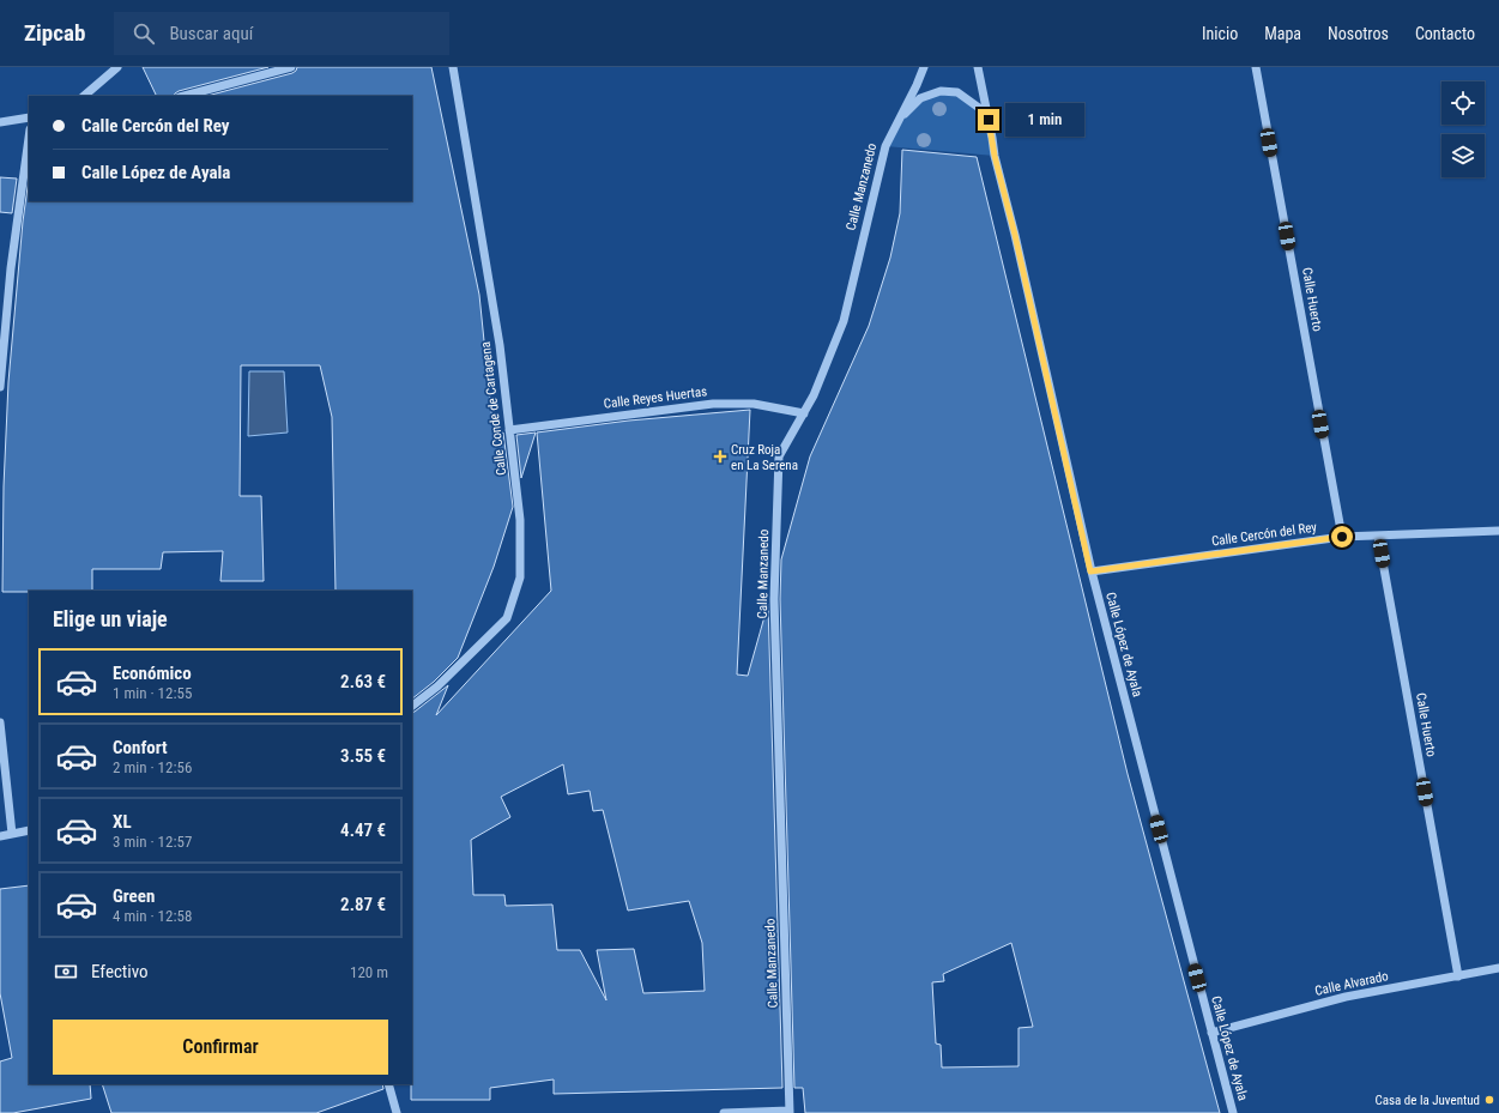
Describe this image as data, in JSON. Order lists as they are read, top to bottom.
{
  "streets": {
    "street": [
      "Calle Manzanedo",
      "Calle Huerto",
      "Calle Reyes Huertas",
      "Calle Conde de Cartagena",
      "Calle Cercón del Rey",
      "Calle López de Ayala",
      "Calle Alvarado"
    ]
  },
  "crossings": [
    ["Calle Manzanedo", "Calle Reyes Huertas"],
    ["Calle Huerto", "Calle Cercón del Rey"],
    ["Calle Huerto", "Calle Alvarado"],
    ["Calle Reyes Huertas", "Calle Conde de Cartagena"],
    ["Calle Cercón del Rey", "Calle López de Ayala"],
    ["Calle López de Ayala", "Calle Alvarado"]
  ],
  "places": {
    "health": ["Cruz Roja en La Serena"],
    "other": ["Casa de la Juventud"]
  },
  "page": {
    "header": "Zipcab",
    "search": "Buscar aquí",
    "nav": [
      "Inicio",
      "Mapa",
      "Nosotros",
      "Contacto"
    ],
    "banner": ["Calle Cercón del Rey", "Calle López de Ayala"],
    "bubble": "1 min",
    "heading": "Elige un viaje",
    "list": [
      {
        "name": "Económico",
        "note": "1 min · 12:55",
        "value": "2.63 €"
      },
      {
        "name": "Confort",
        "note": "2 min · 12:56",
        "value": "3.55 €"
      },
      {
        "name": "XL",
        "note": "3 min · 12:57",
        "value": "4.47 €"
      },
      {
        "name": "Green",
        "note": "4 min · 12:58",
        "value": "2.87 €"
      }
    ],
    "pay": ["Efectivo", "120 m"],
    "buttons": "Confirmar"
  }
}
